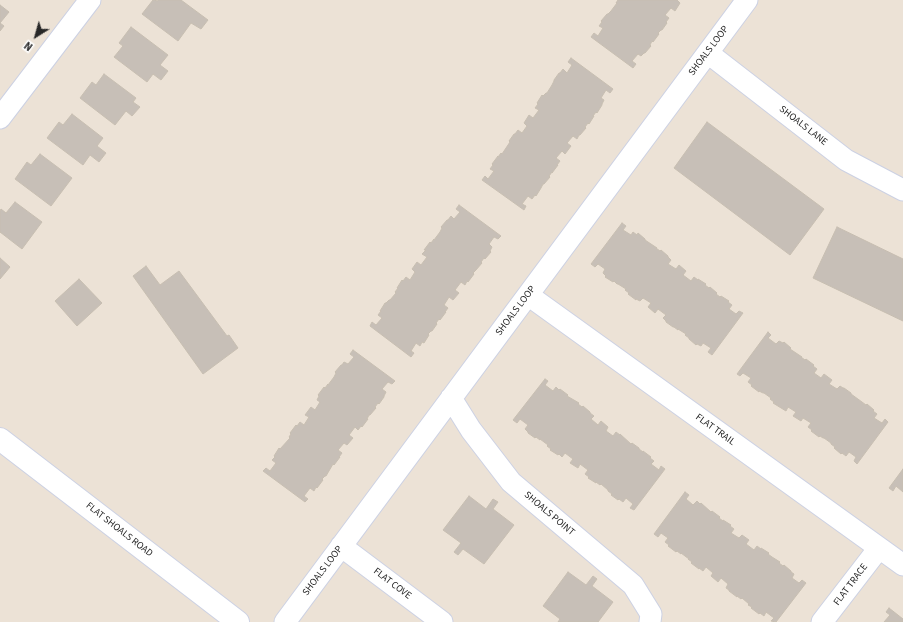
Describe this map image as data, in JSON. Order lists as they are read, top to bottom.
{
  "streets": {
    "street": [
      "SHOALS LOOP",
      "SHOALS LANE",
      "FLAT TRAIL",
      "SHOALS POINT",
      "FLAT SHOALS ROAD",
      "FLAT COVE",
      "FLAT TRACE"
    ]
  },
  "crossings": [
    ["SHOALS LOOP", "SHOALS LANE"],
    ["SHOALS LOOP", "FLAT TRAIL"],
    ["SHOALS LOOP", "SHOALS POINT"],
    ["SHOALS LOOP", "FLAT COVE"],
    ["FLAT TRAIL", "FLAT TRACE"]
  ],
  "north": "bottom left"
}
